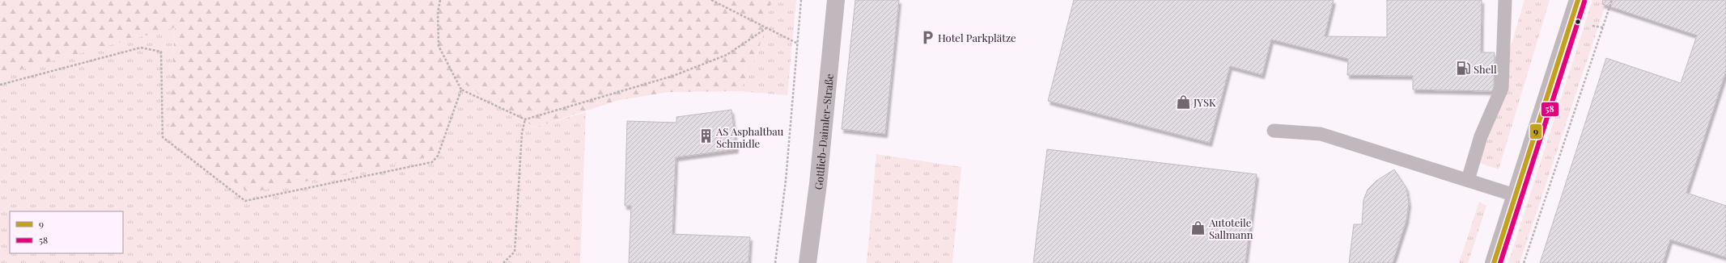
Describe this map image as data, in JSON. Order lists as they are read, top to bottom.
{
  "streets": {
    "street": ["Gottlieb-Daimler-Straße"]
  },
  "places": {
    "parking": ["Hotel Parkplätze"],
    "fuel station": ["Shell"],
    "shop": ["JYSK", "Autoteile Sallmann"],
    "building": ["AS Asphaltbau Schmidle"]
  },
  "lines": ["transit line 9", "transit line 58"],
  "legend": ["9", "58"]
}
